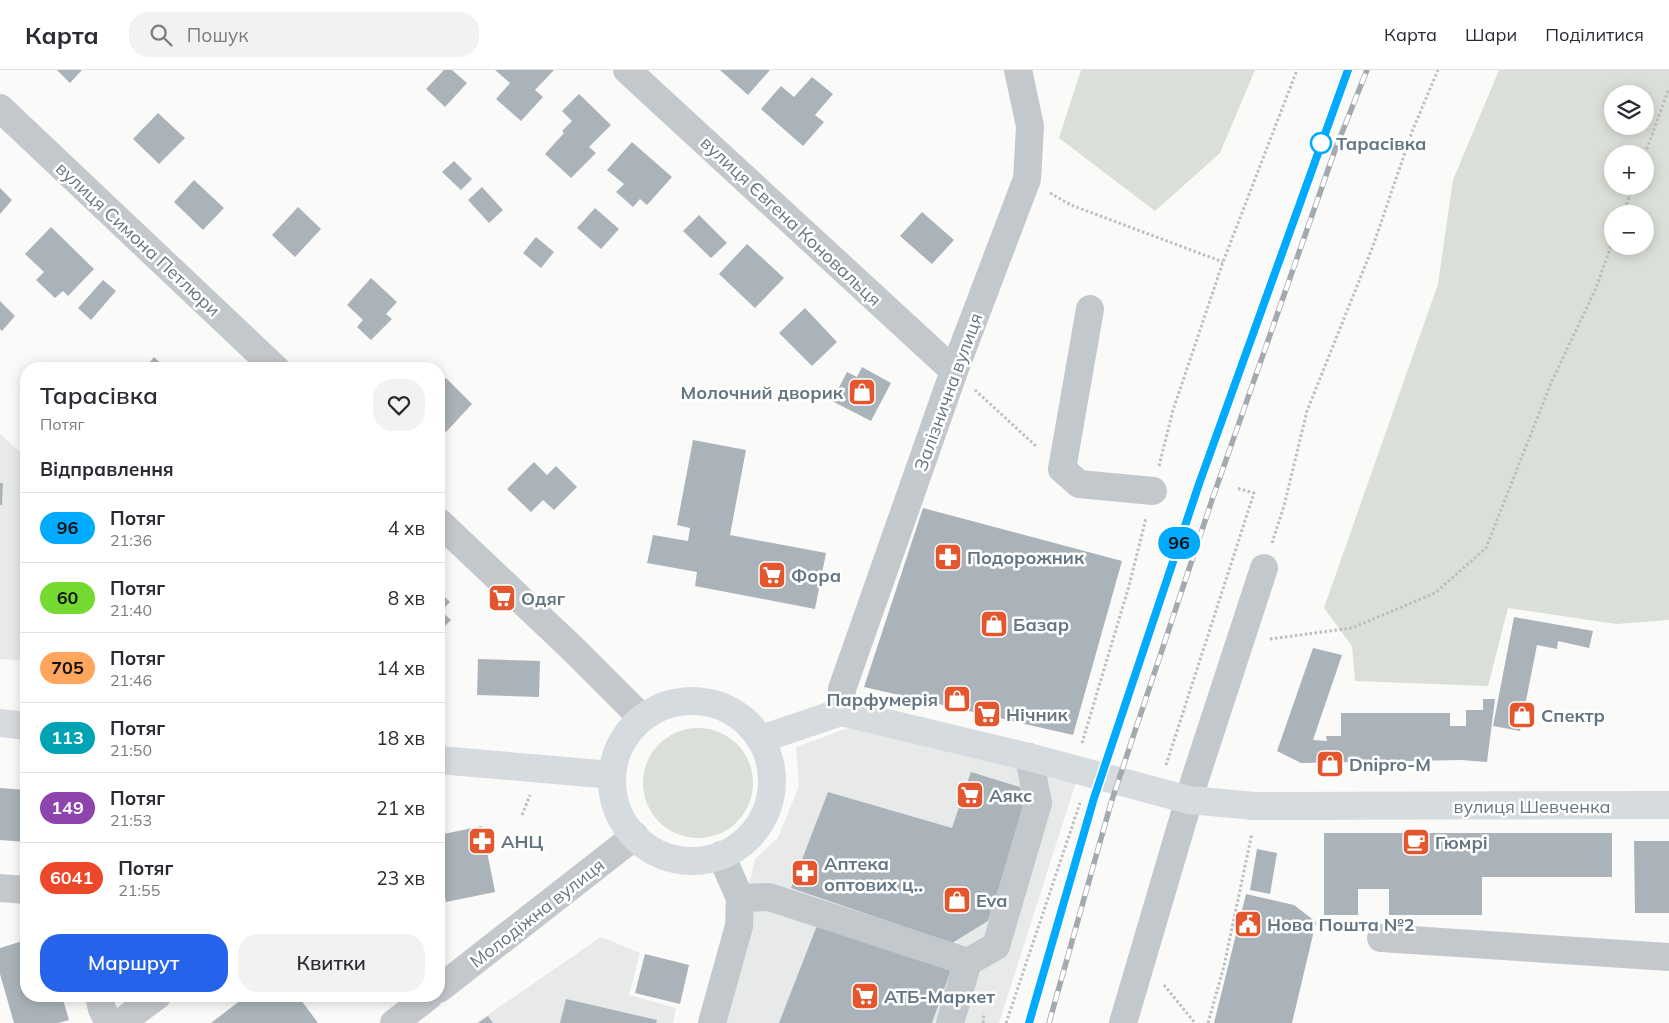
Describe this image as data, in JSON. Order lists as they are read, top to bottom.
{
  "streets": {
    "main road": ["вулиця Шевченка"],
    "street": [
      "вулиця Євгена Коновальця",
      "вулиця Симона Петлюри",
      "Залізнична вулиця",
      "Молодіжна вулиця"
    ]
  },
  "crossings": [
    ["вулиця Євгена Коновальця", "Залізнична вулиця"],
    ["Залізнична вулиця", "вулиця Шевченка"]
  ],
  "places": {
    "other": ["Тарасівка"],
    "shop": [
      "Молочний дворик",
      "Базар",
      "Парфумерія",
      "Спектр",
      "Dnipro-M",
      "Eva"
    ],
    "pharmacy": ["Подорожник", "АНЦ", "Аптека оптових ц‥"],
    "supermarket": [
      "Фора",
      "Одяг",
      "Нічник",
      "Аякс",
      "АТБ-Маркет"
    ],
    "cafe": ["Гюмрі"],
    "public building": ["Нова Пошта №2"]
  },
  "page": {
    "header": "Карта",
    "search": "Пошук",
    "nav": ["Карта", "Шари", "Поділитися"],
    "on_map": "96",
    "map_buttons": ["+", "−"],
    "heading": [
      ["Тарасівка", "Потяг"],
      "Відправлення"
    ],
    "list": [
      {
        "mark": "96",
        "name": "Потяг",
        "note": "21:36",
        "value": "4 хв"
      },
      {
        "mark": "60",
        "name": "Потяг",
        "note": "21:40",
        "value": "8 хв"
      },
      {
        "mark": "705",
        "name": "Потяг",
        "note": "21:46",
        "value": "14 хв"
      },
      {
        "mark": "113",
        "name": "Потяг",
        "note": "21:50",
        "value": "18 хв"
      },
      {
        "mark": "149",
        "name": "Потяг",
        "note": "21:53",
        "value": "21 хв"
      },
      {
        "mark": "6041",
        "name": "Потяг",
        "note": "21:55",
        "value": "23 хв"
      }
    ],
    "buttons": ["Маршрут", "Квитки"]
  }
}
